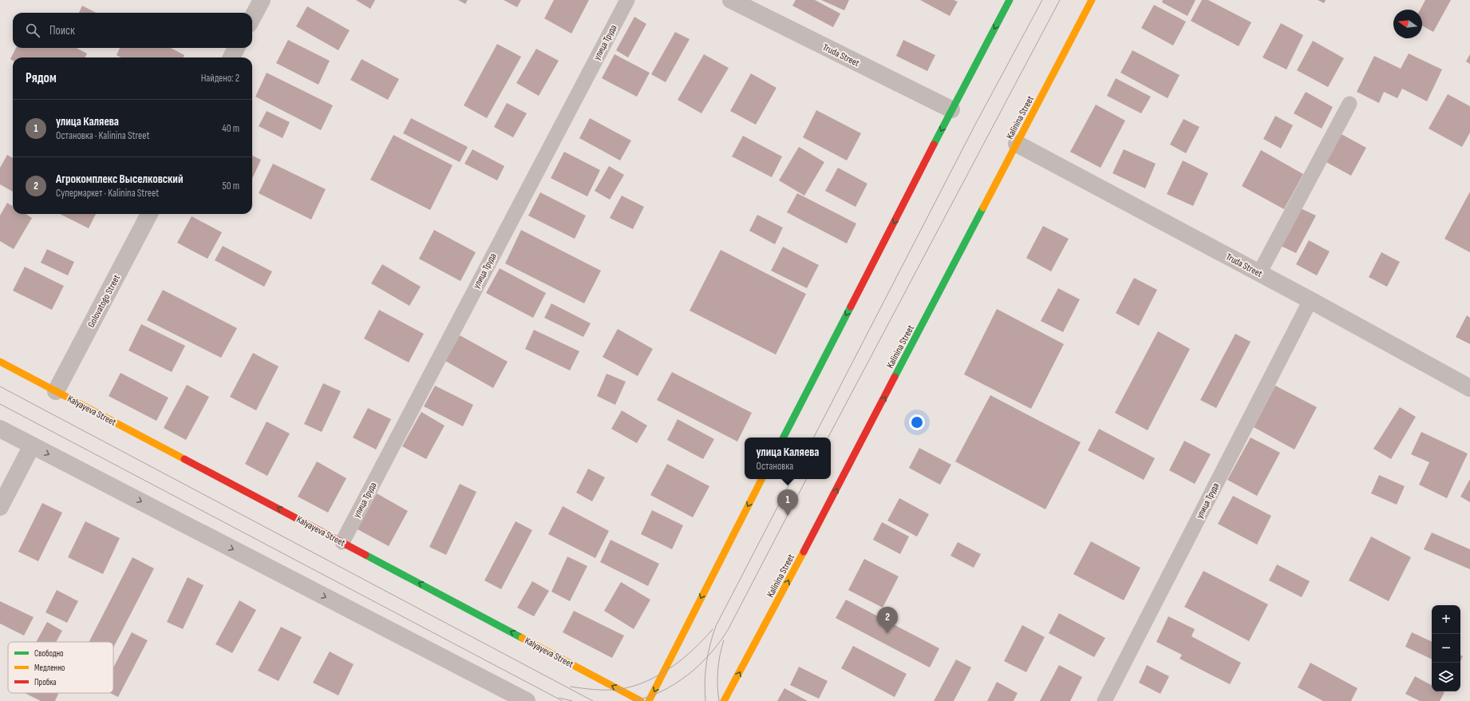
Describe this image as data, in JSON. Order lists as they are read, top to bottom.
{
  "streets": {
    "main road": ["Kalinina Street", "Kalyayeva Street"],
    "street": ["Truda Street", "Golovatogo Street"],
    "lane": ["улица Труда"]
  },
  "crossings": [
    ["улица Труда", "Truda Street"],
    ["улица Труда", "Kalyayeva Street"],
    ["Truda Street", "Kalinina Street"],
    ["Golovatogo Street", "Kalyayeva Street"]
  ],
  "one_way": ["Kalinina Street", "Kalyayeva Street"],
  "legend": ["Свободно", "Медленно", "Пробка"],
  "north": "left",
  "page": {
    "search": "Поиск",
    "heading": ["Рядом", "Найдено: 2"],
    "list": [
      {
        "mark": "1",
        "name": "улица Каляева",
        "note": "Остановка · Kalinina Street",
        "value": "40 m"
      },
      {
        "mark": "2",
        "name": "Агрокомплекс Выселковский",
        "note": "Супермаркет · Kalinina Street",
        "value": "50 m"
      }
    ],
    "popup": ["улица Каляева", "Остановка"],
    "pins": ["1", "2"],
    "map_buttons": ["+", "−"]
  }
}
